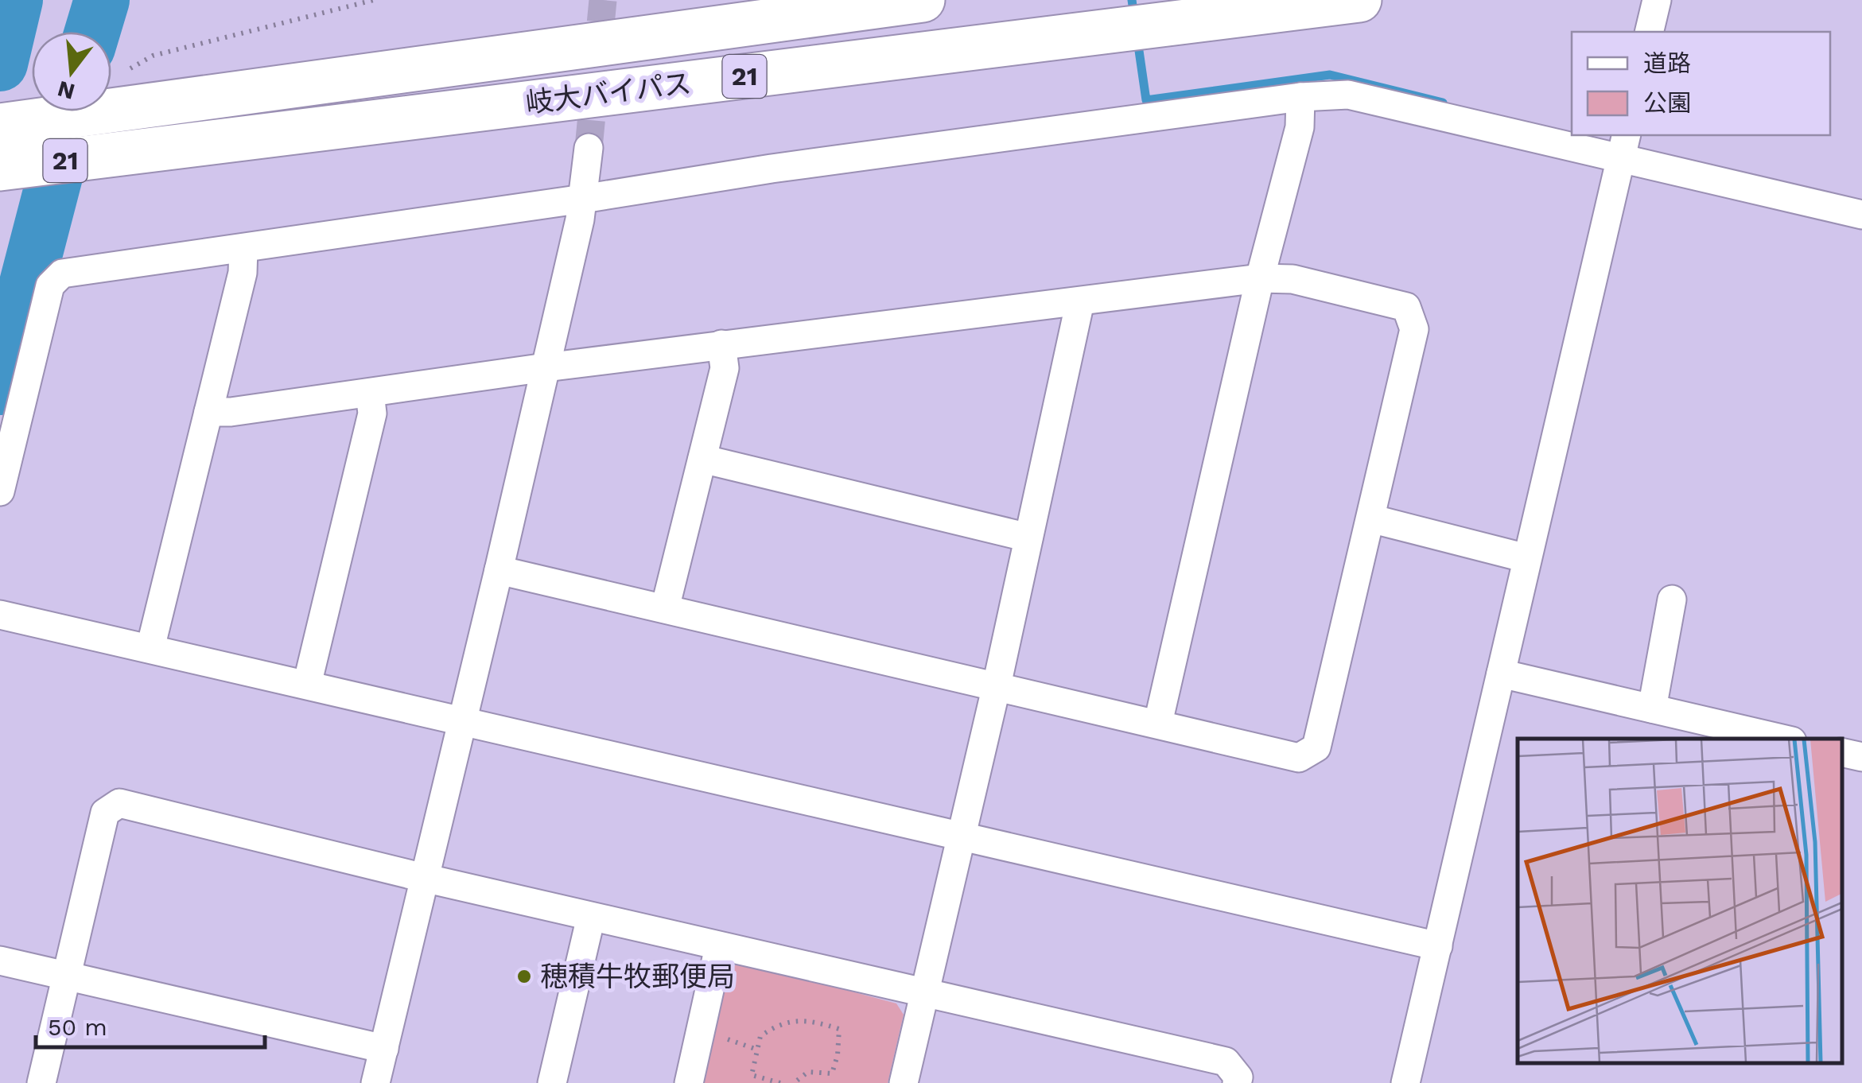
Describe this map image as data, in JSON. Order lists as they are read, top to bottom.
{
  "streets": {
    "highway": ["21", "岐大バイパス"]
  },
  "places": ["穂積牛牧郵便局"],
  "legend": ["道路", "公園"],
  "scale_bar": "50 m",
  "north": "bottom"
}
